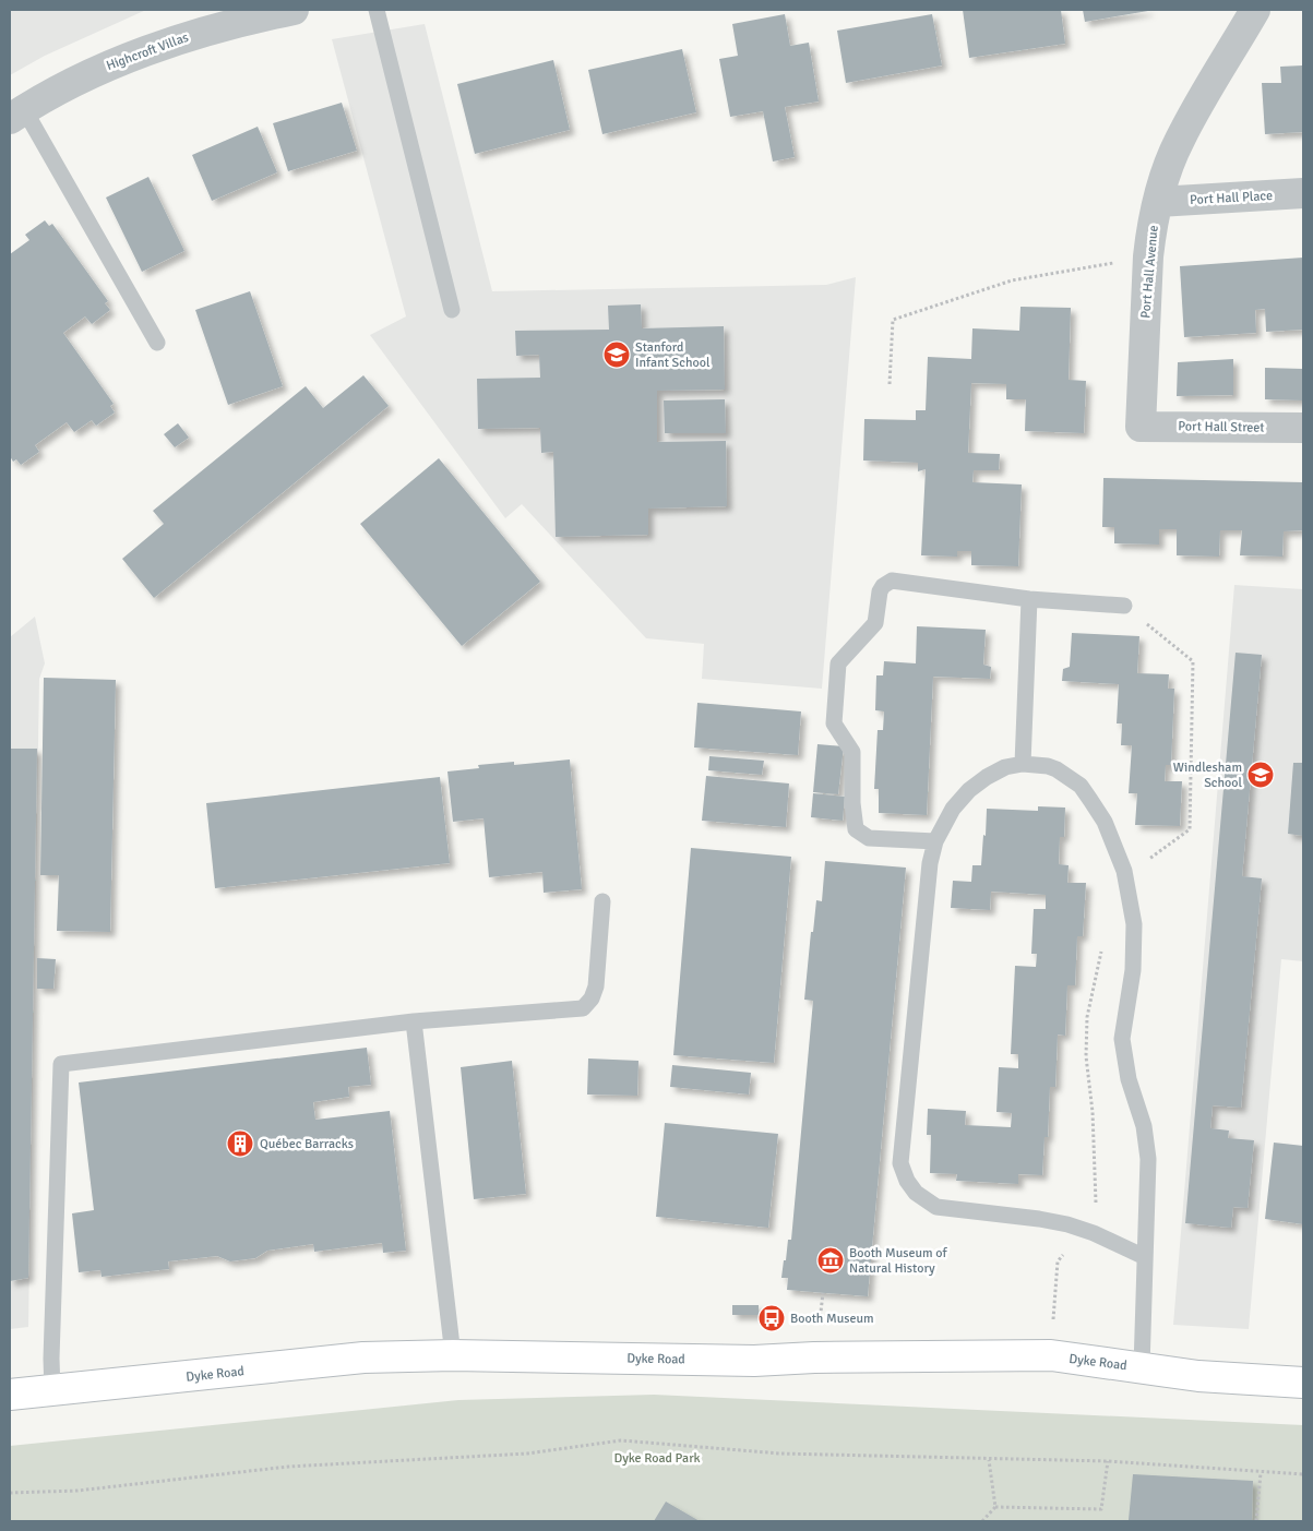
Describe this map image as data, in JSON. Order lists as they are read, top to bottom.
{
  "streets": {
    "street": [
      "Highcroft Villas",
      "Port Hall Place",
      "Port Hall Avenue",
      "Port Hall Street",
      "Dyke Road"
    ]
  },
  "crossings": [
    ["Port Hall Place", "Port Hall Avenue"],
    ["Port Hall Avenue", "Port Hall Street"]
  ],
  "parks": ["Dyke Road Park"],
  "places": {
    "school or university": ["Stanford Infant School", "Windlesham School"],
    "building": ["Québec Barracks"],
    "museum": ["Booth Museum of Natural History"],
    "bus stop": ["Booth Museum"]
  }
}
